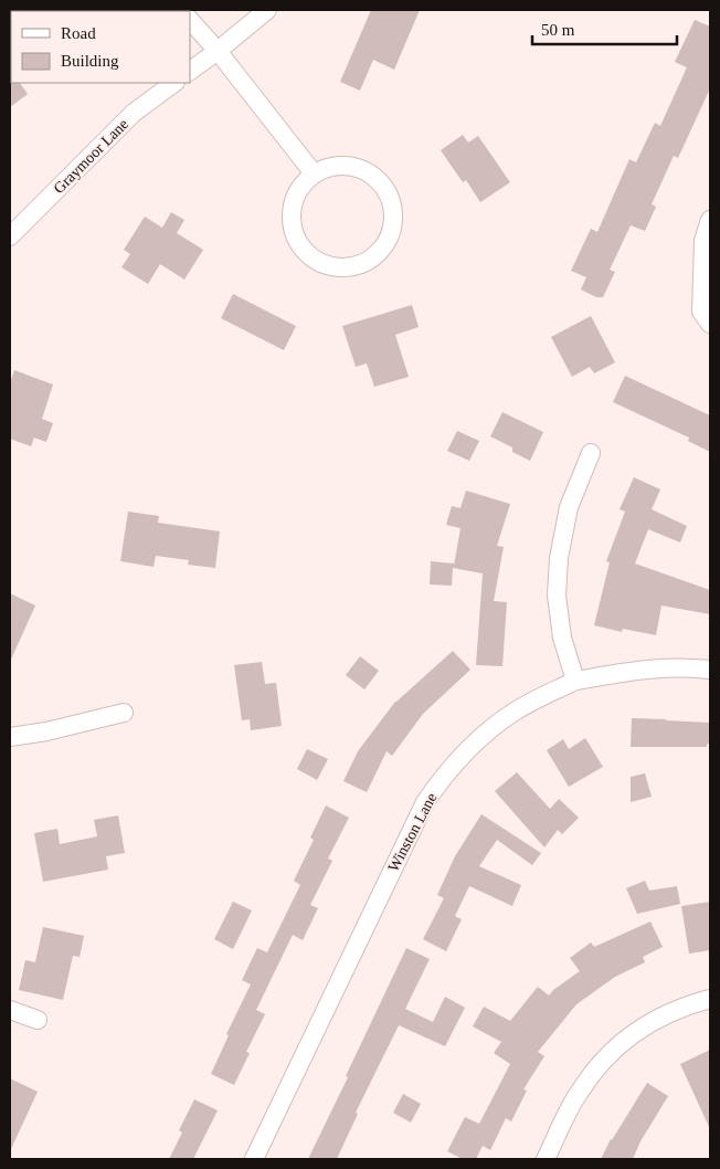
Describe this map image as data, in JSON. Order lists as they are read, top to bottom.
{
  "streets": {
    "street": ["Graymoor Lane", "Winston Lane"]
  },
  "legend": ["Road", "Building"],
  "scale_bar": "50 m"
}
